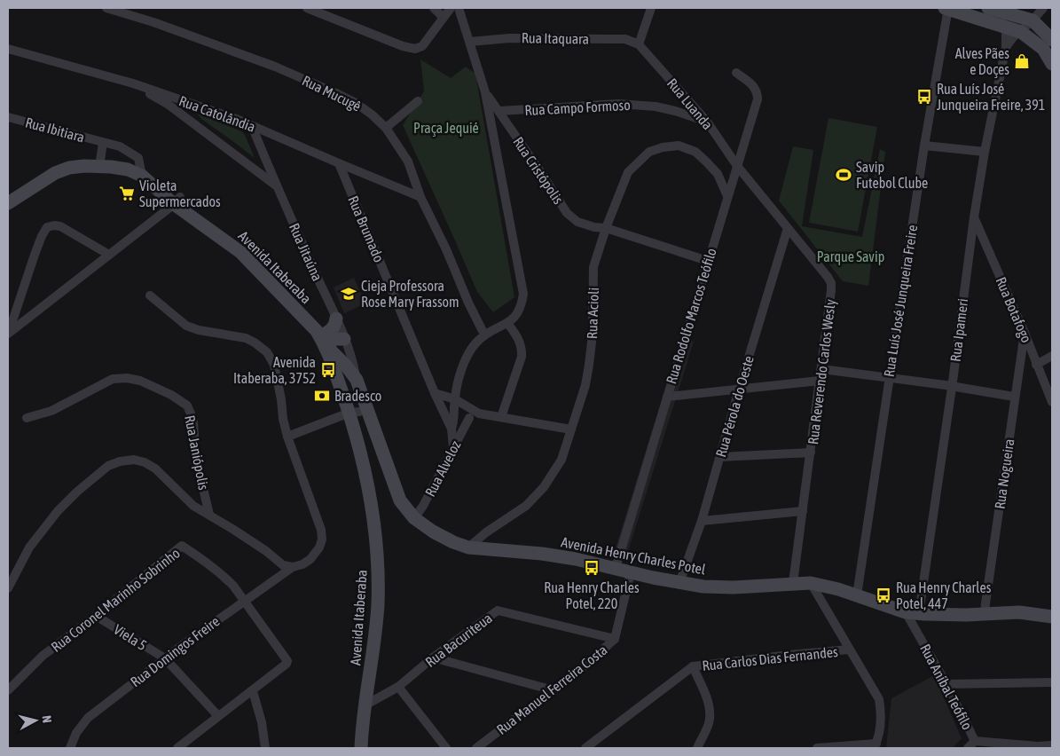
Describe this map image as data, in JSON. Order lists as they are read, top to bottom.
{
  "streets": {
    "main road": ["Avenida Itaberaba", "Avenida Henry Charles Potel"],
    "street": [
      "Rua Itaquara",
      "Rua Mucugê",
      "Rua Luanda",
      "Rua Campo Formoso",
      "Rua Catolândia",
      "Rua Ibitiara",
      "Rua Cristópolis",
      "Rua Brumado",
      "Rua Jitaúna",
      "Rua Luís José Junqueira Freire",
      "Rua Botafogo",
      "Rua Acioli",
      "Rua Rodolfo Marcos Teófilo",
      "Rua Ipameri",
      "Rua Reverendo Carlos Wesly",
      "Rua Pérola do Oeste",
      "Rua Janiópolis",
      "Rua Alveloz",
      "Rua Nogueira",
      "Rua Coronel Marinho Sobrinho",
      "Viela 5",
      "Rua Bacuriteua",
      "Rua Domingos Freire",
      "Rua Carlos Dias Fernandes",
      "Rua Aníbal Teófilo",
      "Rua Manuel Ferreira Costa"
    ]
  },
  "crossings": [
    ["Rua Itaquara", "Rua Luanda"],
    ["Rua Mucugê", "Rua Catolândia"],
    ["Rua Mucugê", "Rua Alveloz"],
    ["Rua Luanda", "Rua Campo Formoso"],
    ["Rua Luanda", "Rua Rodolfo Marcos Teófilo"],
    ["Rua Luanda", "Rua Reverendo Carlos Wesly"],
    ["Rua Campo Formoso", "Rua Cristópolis"],
    ["Rua Catolândia", "Rua Brumado"],
    ["Rua Catolândia", "Rua Jitaúna"],
    ["Rua Ibitiara", "Avenida Itaberaba"],
    ["Rua Cristópolis", "Rua Acioli"],
    ["Rua Cristópolis", "Rua Rodolfo Marcos Teófilo"],
    ["Rua Brumado", "Rua Alveloz"],
    ["Rua Jitaúna", "Avenida Itaberaba"],
    ["Avenida Itaberaba", "Avenida Henry Charles Potel"],
    ["Avenida Itaberaba", "Rua Bacuriteua"],
    ["Rua Luís José Junqueira Freire", "Avenida Henry Charles Potel"],
    ["Rua Botafogo", "Rua Ipameri"],
    ["Rua Botafogo", "Rua Nogueira"],
    ["Rua Acioli", "Rua Rodolfo Marcos Teófilo"],
    ["Rua Acioli", "Avenida Henry Charles Potel"],
    ["Rua Rodolfo Marcos Teófilo", "Rua Reverendo Carlos Wesly"],
    ["Rua Rodolfo Marcos Teófilo", "Avenida Henry Charles Potel"],
    ["Rua Ipameri", "Avenida Henry Charles Potel"],
    ["Rua Ipameri", "Rua Aníbal Teófilo"],
    ["Rua Reverendo Carlos Wesly", "Rua Pérola do Oeste"],
    ["Rua Reverendo Carlos Wesly", "Avenida Henry Charles Potel"],
    ["Rua Pérola do Oeste", "Avenida Henry Charles Potel"],
    ["Rua Alveloz", "Avenida Henry Charles Potel"],
    ["Rua Nogueira", "Avenida Henry Charles Potel"],
    ["Avenida Henry Charles Potel", "Rua Aníbal Teófilo"],
    ["Avenida Henry Charles Potel", "Rua Manuel Ferreira Costa"],
    ["Rua Coronel Marinho Sobrinho", "Viela 5"],
    ["Rua Coronel Marinho Sobrinho", "Rua Domingos Freire"],
    ["Viela 5", "Rua Domingos Freire"],
    ["Rua Bacuriteua", "Rua Manuel Ferreira Costa"]
  ],
  "parks": ["Praça Jequié", "Parque Savip"],
  "places": {
    "shop": ["Alves Pães e Doçes"],
    "bus stop": [
      "Rua Luís José Junqueira Freire, 391",
      "Avenida Itaberaba, 3752",
      "Rua Henry Charles Potel, 220",
      "Rua Henry Charles Potel, 447"
    ],
    "sports": ["Savip Futebol Clube"],
    "supermarket": ["Violeta Supermercados"],
    "school or university": ["Cieja Professora Rose Mary Frassom"],
    "bank": ["Bradesco"]
  },
  "north": "right"
}
